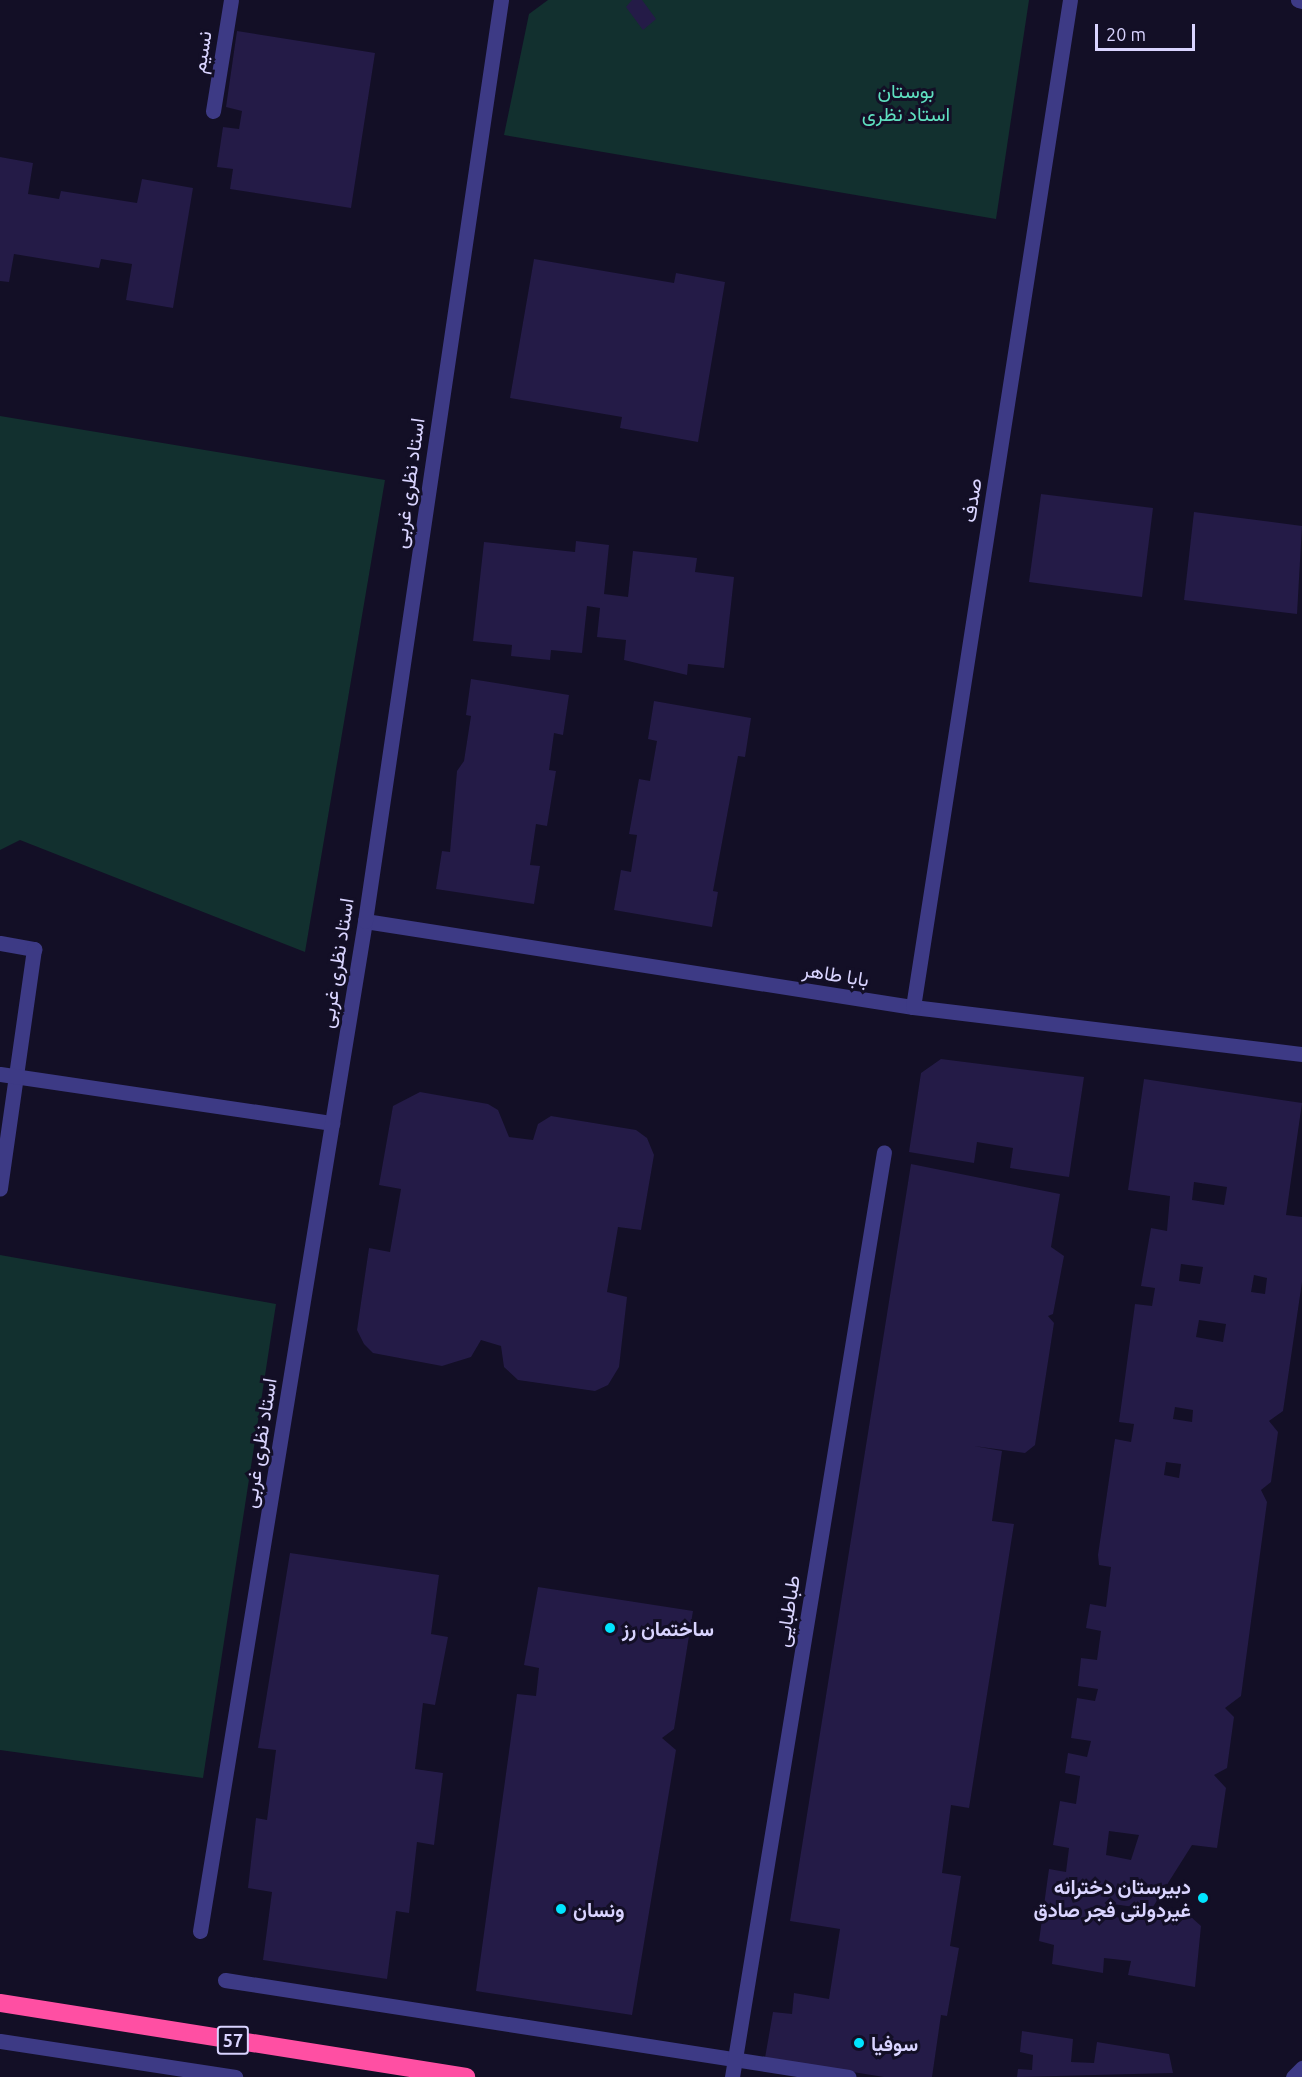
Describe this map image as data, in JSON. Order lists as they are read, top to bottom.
{
  "streets": {
    "highway": ["57"],
    "street": [
      "نسیم",
      "استاد نظری غربی",
      "صدف",
      "بابا طاهر",
      "طباطبایی"
    ]
  },
  "crossings": [
    ["استاد نظری غربی", "بابا طاهر"],
    ["صدف", "بابا طاهر"]
  ],
  "parks": ["بوستان استاد نظری"],
  "places": [
    "ساختمان رز",
    "دبیرستان دخترانه غیردولتی فجر صادق",
    "ونسان",
    "سوفیا"
  ],
  "scale_bar": "20 m"
}
